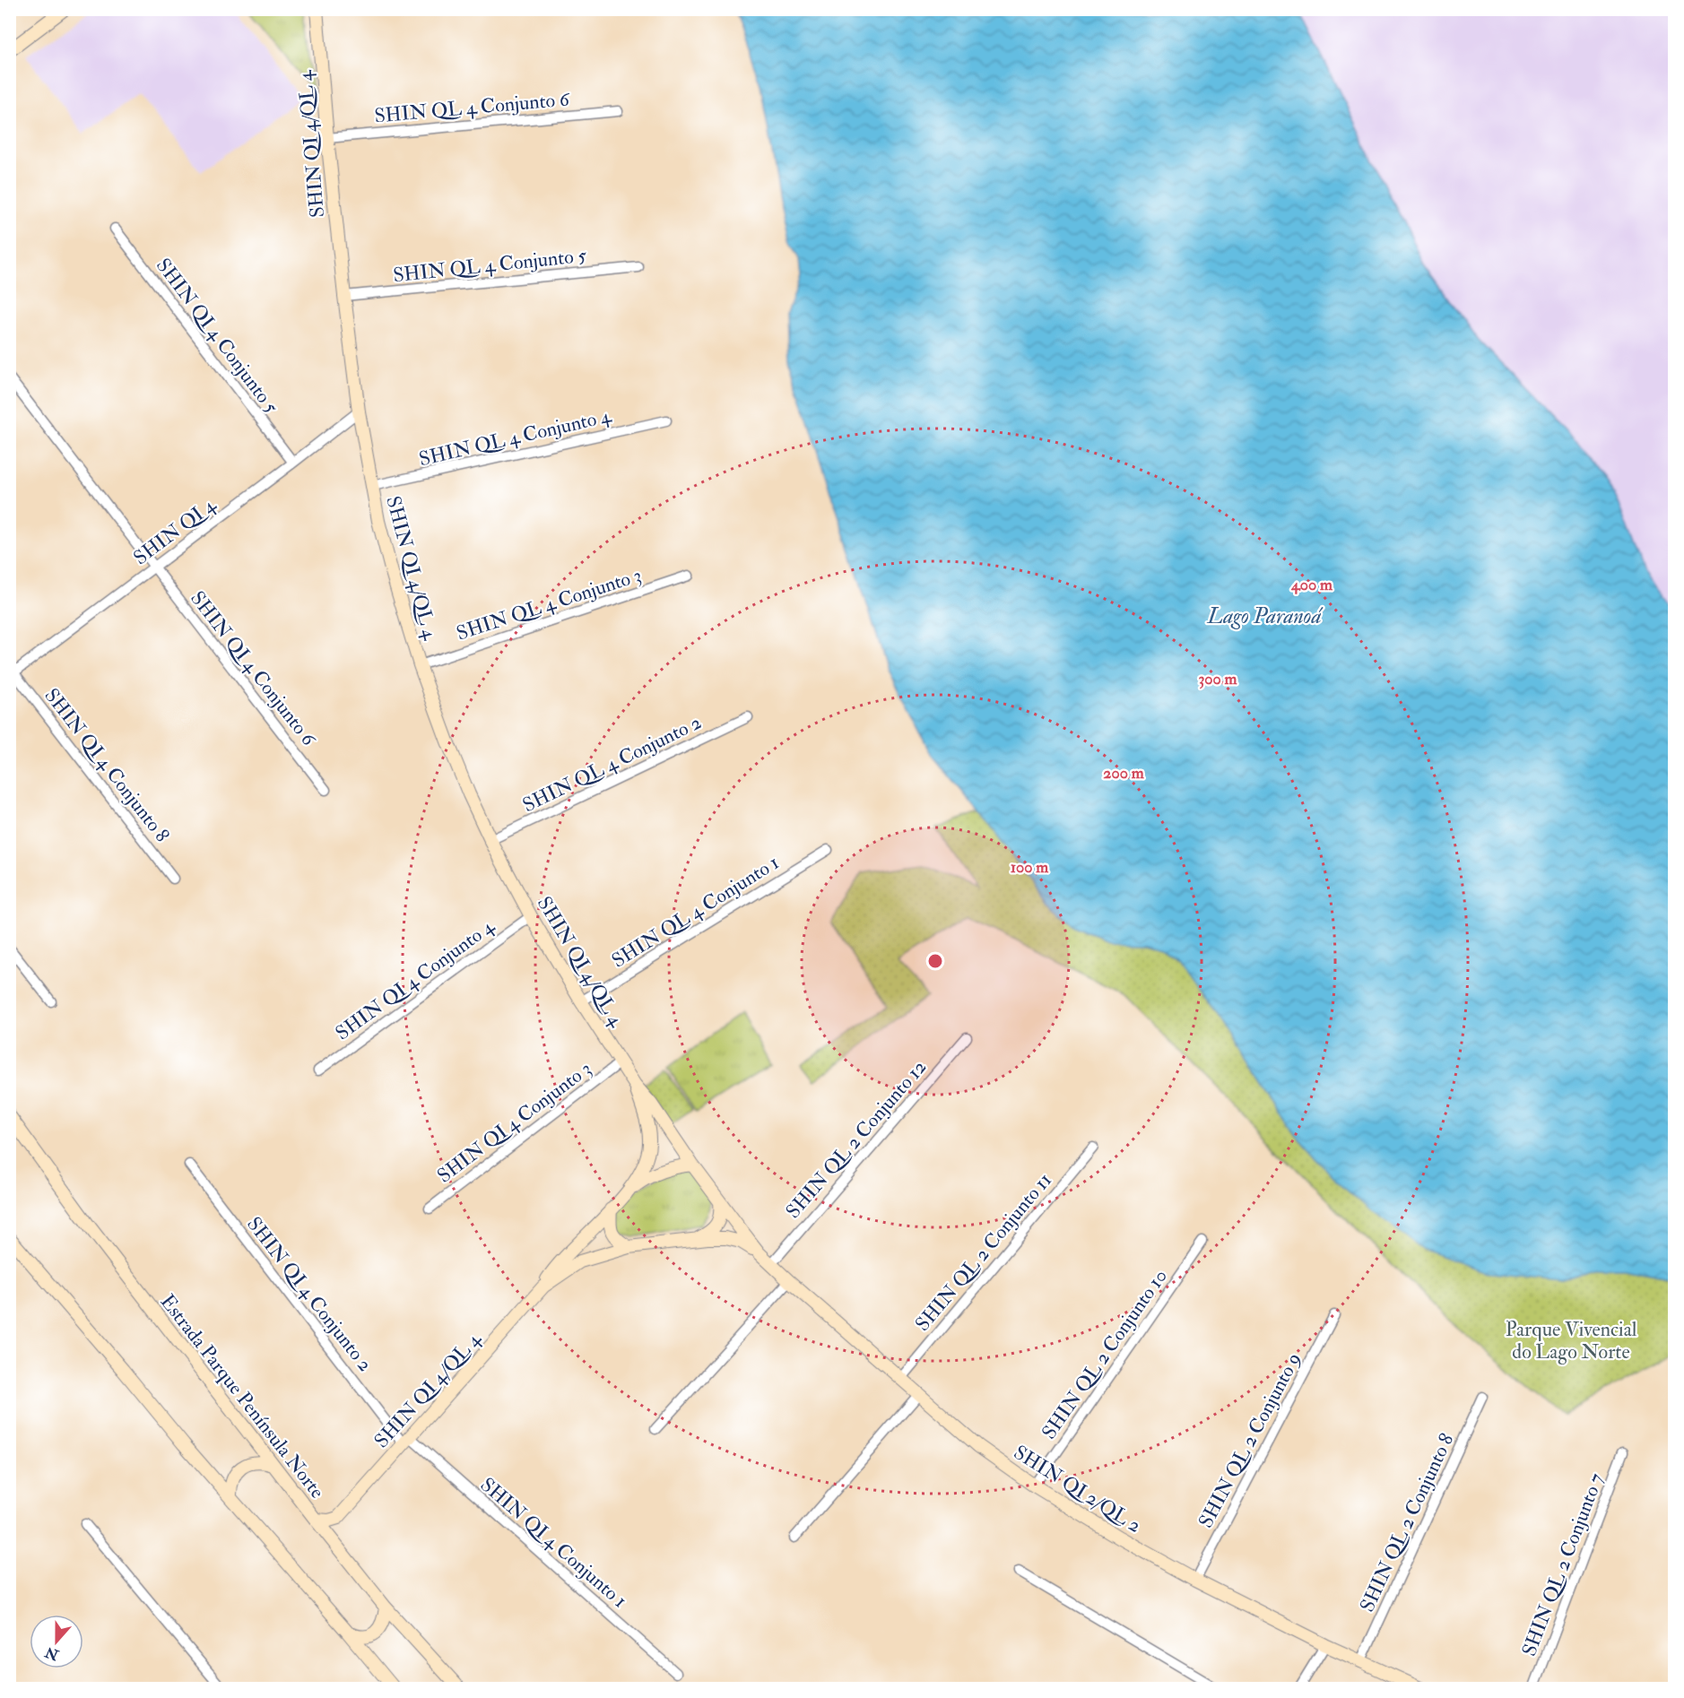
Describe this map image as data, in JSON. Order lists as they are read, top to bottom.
{
  "streets": {
    "street": [
      "SHIN QL 4 Conjunto 6",
      "SHIN QI 4/QL 4",
      "SHIN QL 4 Conjunto 5",
      "SHIN QI 4 Conjunto 5",
      "SHIN QL 4 Conjunto 4",
      "SHIN QI 4",
      "SHIN QL 4 Conjunto 3",
      "SHIN QI 4 Conjunto 6",
      "SHIN QL 4 Conjunto 2",
      "SHIN QI 4 Conjunto 8",
      "SHIN QL 4 Conjunto 1",
      "SHIN QI 4 Conjunto 4",
      "SHIN QI 4 Conjunto 3",
      "SHIN QL 2 Conjunto 12",
      "SHIN QL 2 Conjunto 11",
      "SHIN QI 4 Conjunto 2",
      "SHIN QL 2 Conjunto 10",
      "Estrada Parque Península Norte",
      "SHIN QL 2 Conjunto 9",
      "SHIN QI 2/QL 2",
      "SHIN QL 2 Conjunto 8",
      "SHIN QI 4 Conjunto 1",
      "SHIN QL 2 Conjunto 7"
    ]
  },
  "crossings": [
    ["SHIN QL 4 Conjunto 6", "SHIN QI 4/QL 4"],
    ["SHIN QI 4/QL 4", "SHIN QL 4 Conjunto 5"],
    ["SHIN QI 4/QL 4", "SHIN QL 4 Conjunto 4"],
    ["SHIN QI 4/QL 4", "SHIN QI 4"],
    ["SHIN QI 4/QL 4", "SHIN QL 4 Conjunto 3"],
    ["SHIN QI 4/QL 4", "SHIN QL 4 Conjunto 2"],
    ["SHIN QI 4/QL 4", "SHIN QL 4 Conjunto 1"],
    ["SHIN QI 4/QL 4", "SHIN QI 4 Conjunto 4"],
    ["SHIN QI 4/QL 4", "SHIN QI 4 Conjunto 3"],
    ["SHIN QI 4/QL 4", "SHIN QI 4 Conjunto 2"],
    ["SHIN QI 4/QL 4", "SHIN QI 2/QL 2"],
    ["SHIN QI 4/QL 4", "SHIN QI 4 Conjunto 1"],
    ["SHIN QI 4 Conjunto 5", "SHIN QI 4"],
    ["SHIN QI 4", "SHIN QI 4 Conjunto 6"],
    ["SHIN QI 4", "SHIN QI 4 Conjunto 8"],
    ["SHIN QL 2 Conjunto 12", "SHIN QI 2/QL 2"],
    ["SHIN QL 2 Conjunto 11", "SHIN QI 2/QL 2"],
    ["SHIN QI 4 Conjunto 2", "SHIN QI 4 Conjunto 1"],
    ["SHIN QL 2 Conjunto 10", "SHIN QI 2/QL 2"],
    ["SHIN QL 2 Conjunto 9", "SHIN QI 2/QL 2"],
    ["SHIN QI 2/QL 2", "SHIN QL 2 Conjunto 8"]
  ],
  "water": ["Lago Paranoá"],
  "parks": ["Parque Vivencial do Lago Norte"],
  "north": "bottom",
  "rings": [
    "400 m",
    "300 m",
    "200 m",
    "100 m"
  ]
}
